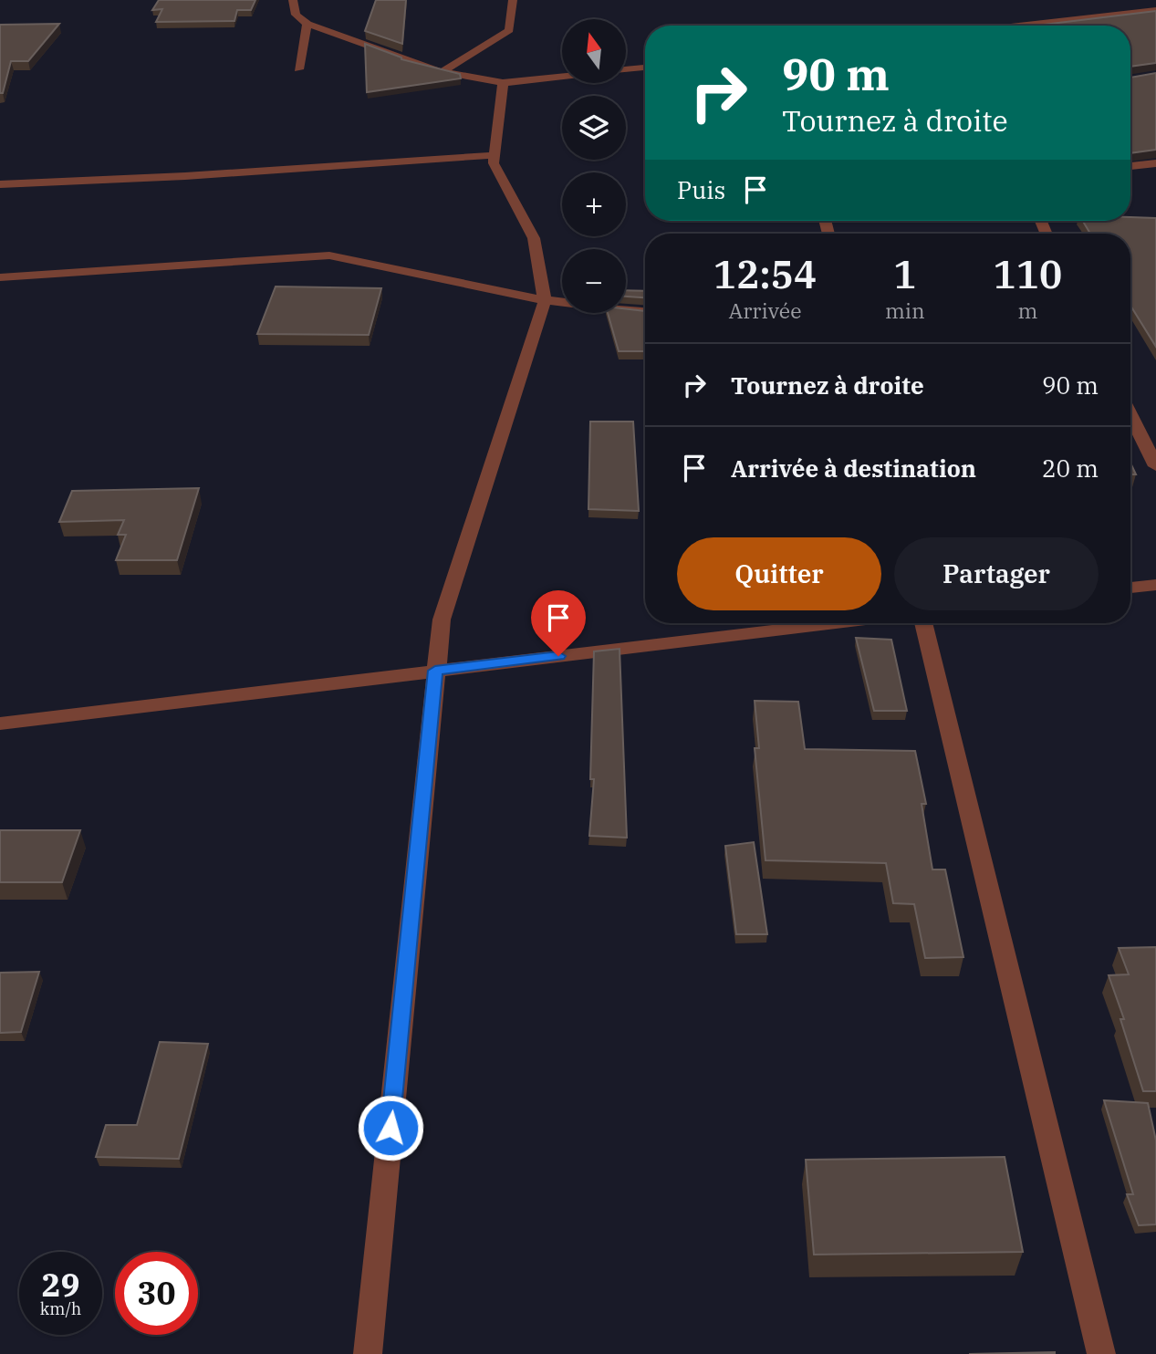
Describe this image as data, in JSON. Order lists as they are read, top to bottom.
{
  "north": "top",
  "page": {
    "map_buttons": ["+", "−"],
    "turn": ["90 m", "Tournez à droite"],
    "then": "Puis",
    "eta": [
      "12:54",
      "Arrivée",
      "1",
      "min",
      "110",
      "m"
    ],
    "list": [
      {
        "name": "Tournez à droite",
        "value": "90 m"
      },
      {
        "name": "Arrivée à destination",
        "value": "20 m"
      }
    ],
    "buttons": ["Quitter", "Partager"],
    "speed": "29 km/h",
    "limit": "30"
  }
}
